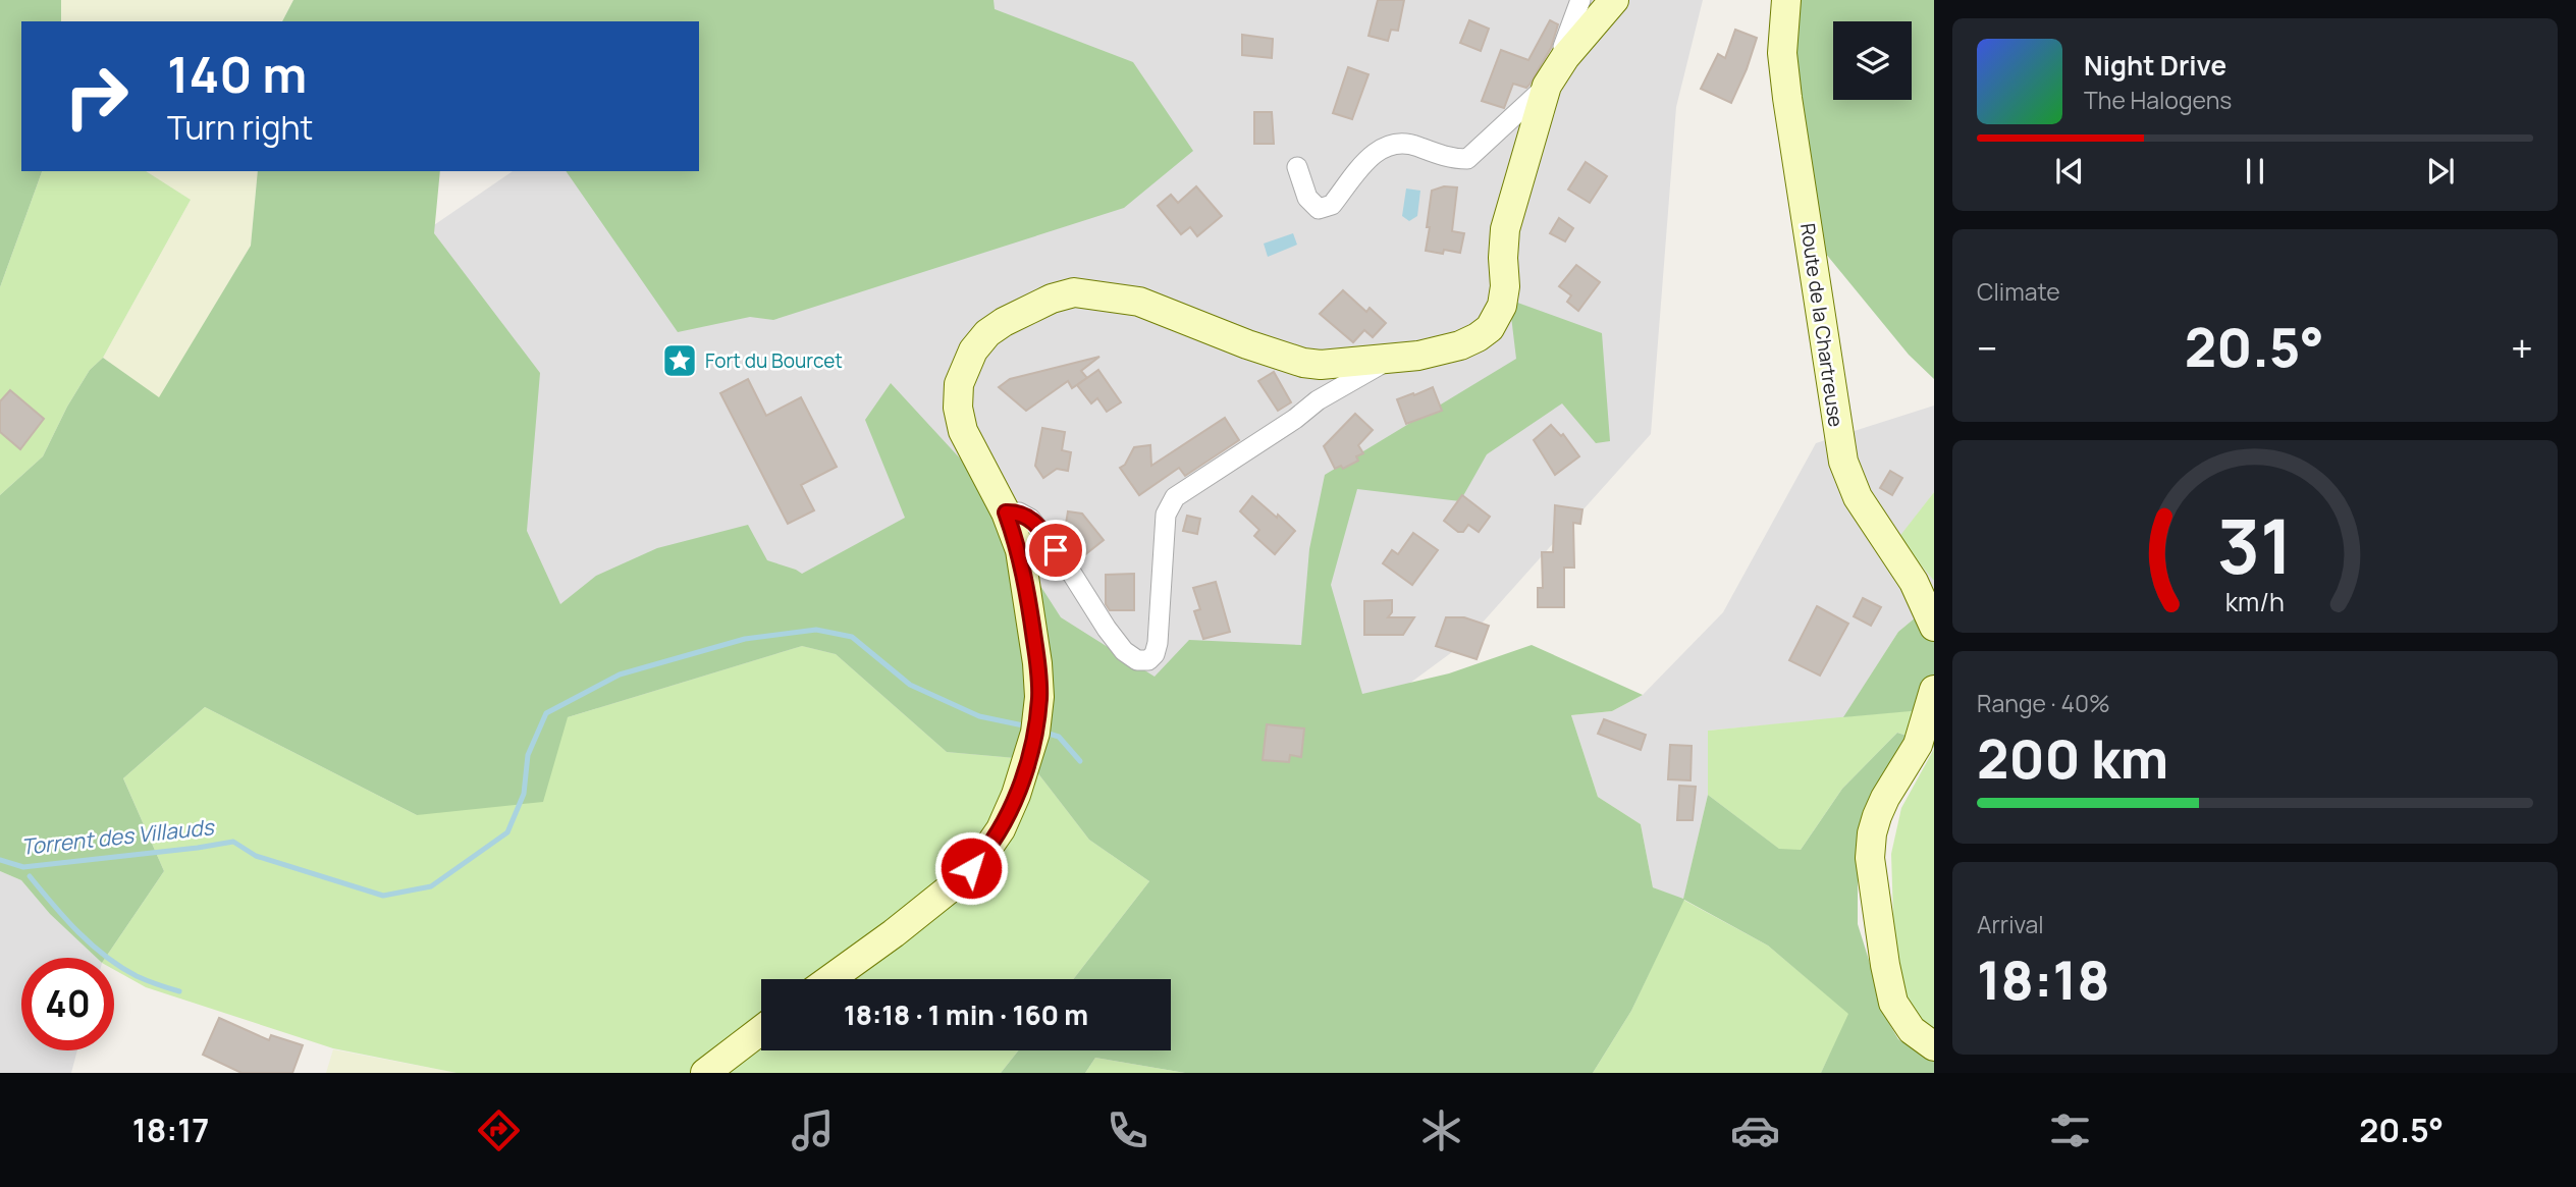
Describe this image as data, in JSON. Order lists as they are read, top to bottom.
{
  "streets": {
    "street": ["Route de la Chartreuse"]
  },
  "water": ["Torrent des Villauds"],
  "places": {
    "place": ["Fort du Bourcet"]
  },
  "page": {
    "turn": ["140 m", "Turn right"],
    "song": ["Night Drive", "The Halogens"],
    "tile": [
      "Climate",
      ["Range · 40%", "200 km"],
      ["Arrival", "18:18"]
    ],
    "heat": ["−", "20.5°", "+"],
    "limit": "40",
    "trip": "18:18 · 1 min · 160 m",
    "tabs": ["18:17", "20.5°"],
    "gauge": ["31", "km/h"]
  }
}
